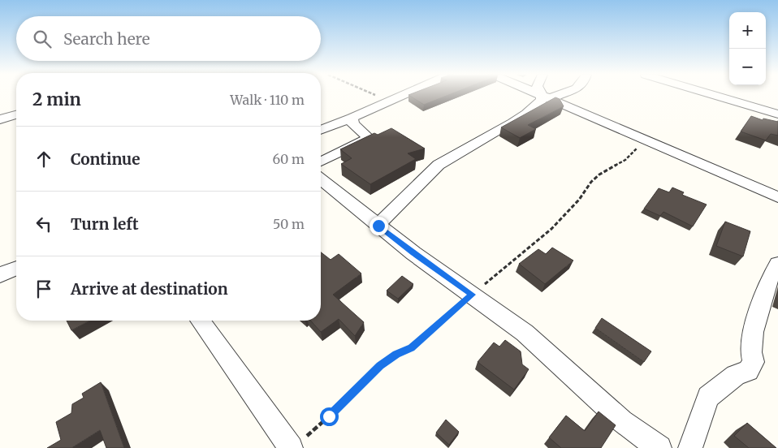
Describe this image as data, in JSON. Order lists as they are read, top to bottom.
{
  "page": {
    "map_buttons": ["+", "−"],
    "search": "Search here",
    "heading": ["2 min", "Walk · 110 m"],
    "list": [
      ["Continue", "60 m"],
      ["Turn left", "50 m"],
      "Arrive at destination"
    ]
  }
}
